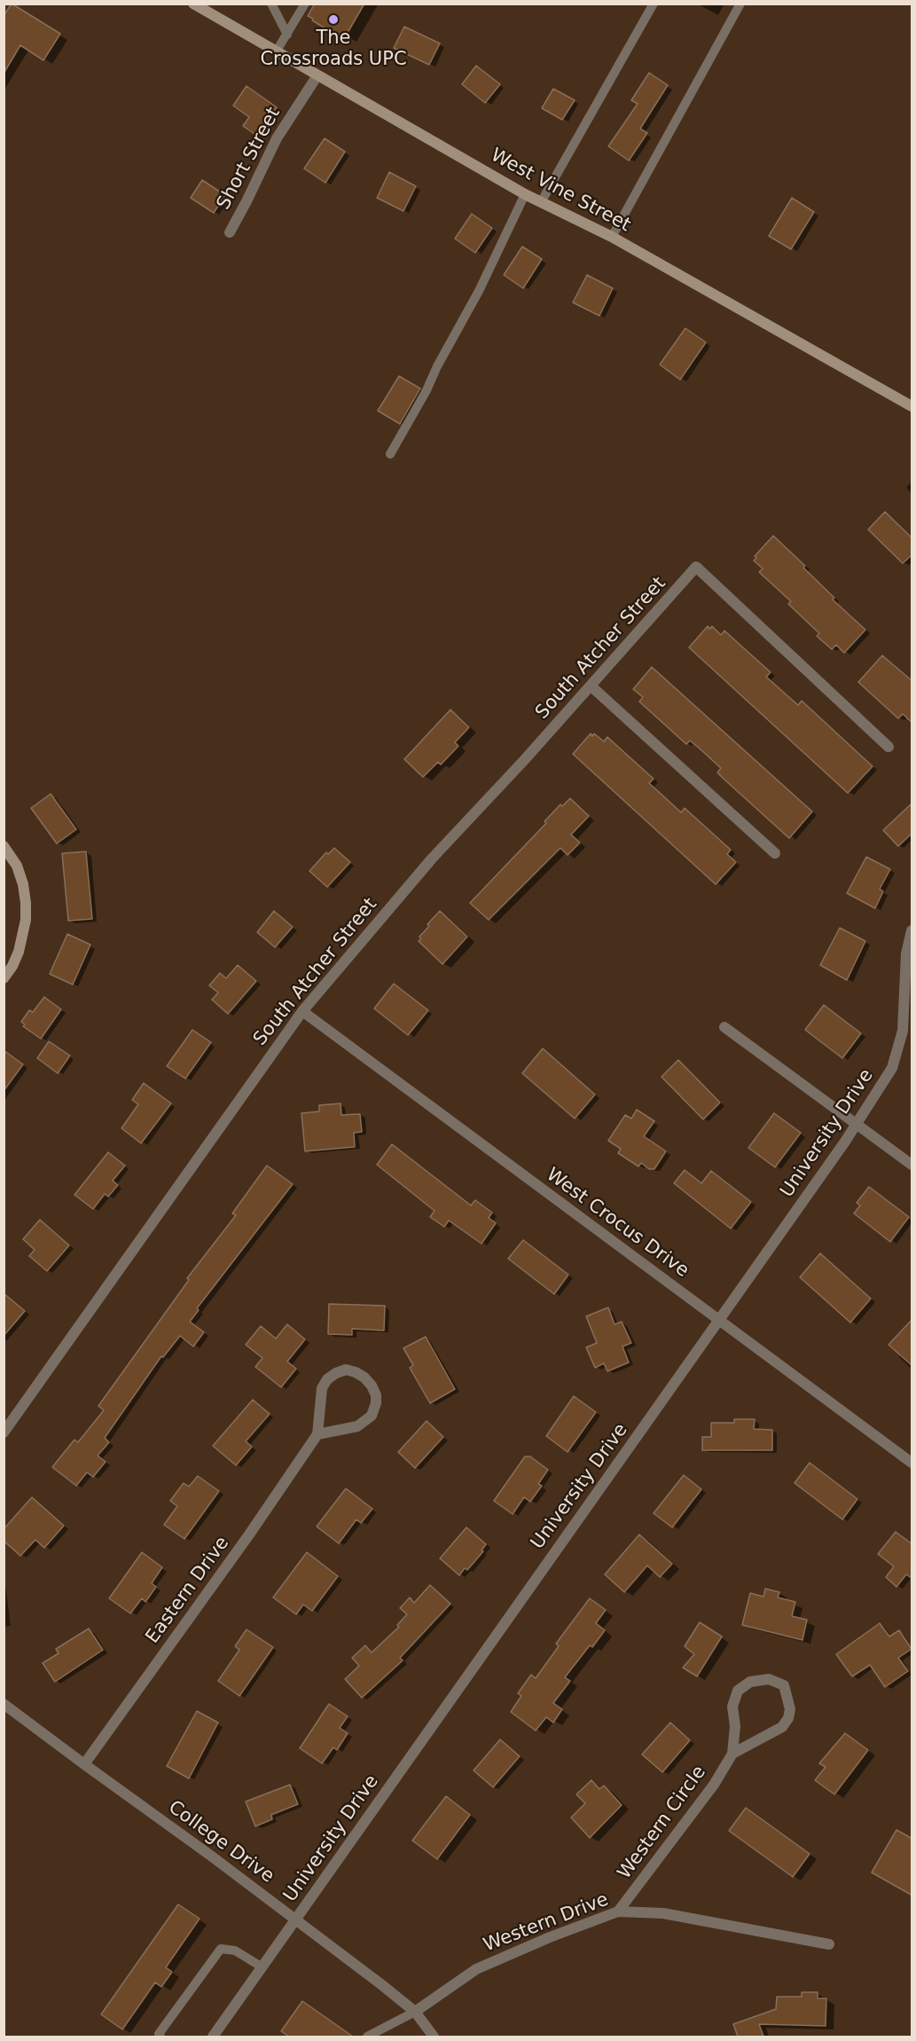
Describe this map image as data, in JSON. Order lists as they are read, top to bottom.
{
  "streets": {
    "main road": ["West Vine Street"],
    "street": [
      "Short Street",
      "South Atcher Street",
      "University Drive",
      "West Crocus Drive",
      "Eastern Drive",
      "Western Circle",
      "College Drive",
      "Western Drive"
    ]
  },
  "crossings": [
    ["Short Street", "West Vine Street"],
    ["South Atcher Street", "West Crocus Drive"],
    ["University Drive", "West Crocus Drive"],
    ["University Drive", "College Drive"],
    ["Eastern Drive", "College Drive"],
    ["Western Circle", "Western Drive"],
    ["College Drive", "Western Drive"]
  ],
  "places": ["The Crossroads UPC"]
}
